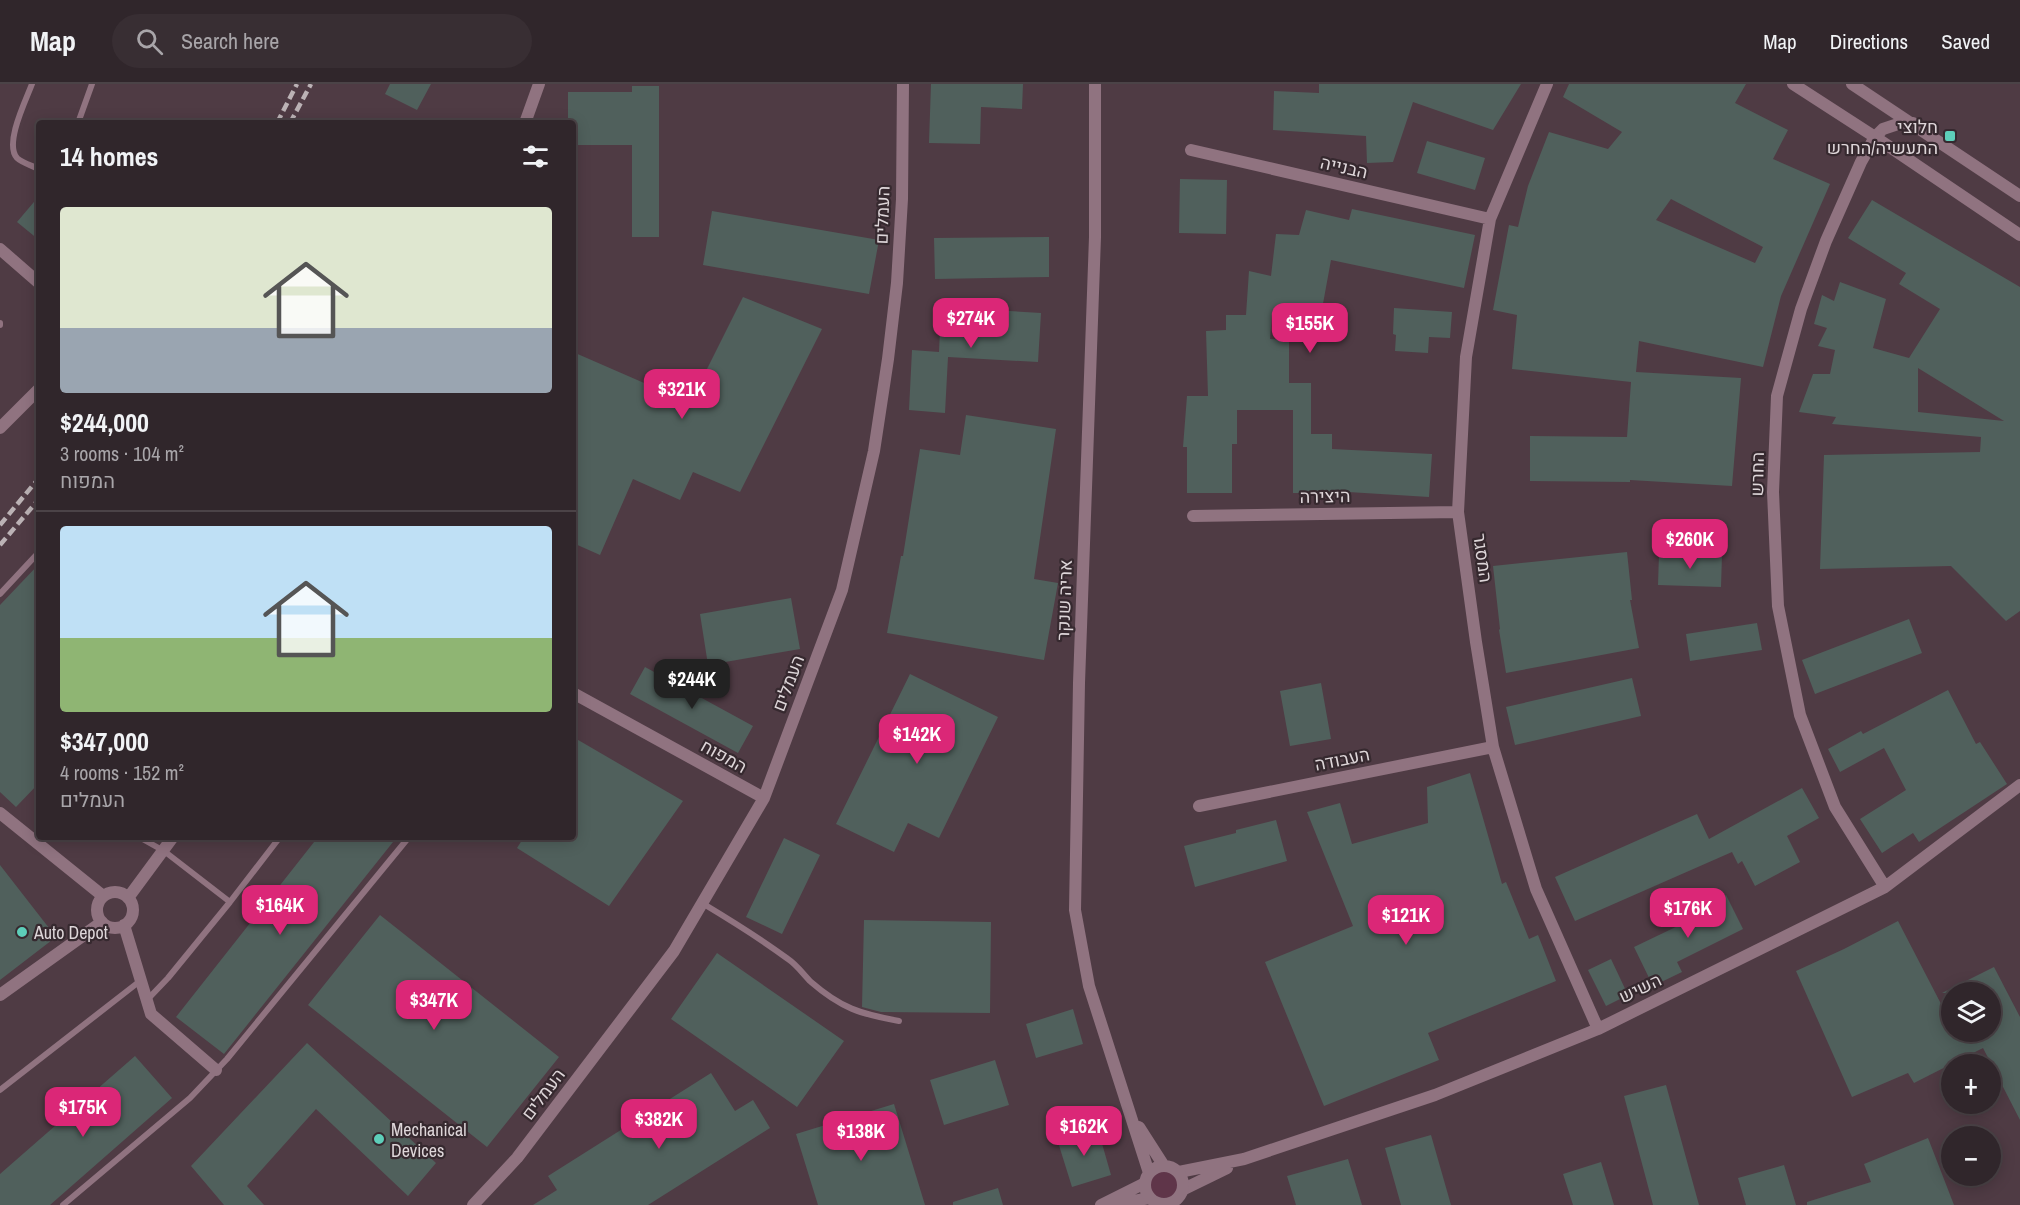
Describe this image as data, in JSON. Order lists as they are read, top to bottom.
{
  "streets": {
    "street": [
      "הבנייה",
      "העמלים",
      "החרש",
      "היצירה",
      "המסגר",
      "אריה שנקר",
      "המפוח",
      "העבודה",
      "השיש"
    ]
  },
  "crossings": [
    ["הבנייה", "המסגר"],
    ["העמלים", "המפוח"],
    ["החרש", "השיש"],
    ["היצירה", "המסגר"],
    ["המסגר", "העבודה"],
    ["המסגר", "השיש"],
    ["אריה שנקר", "השיש"]
  ],
  "places": {
    "transit": ["חלוצי התעשיה/החרש"],
    "other": ["Auto Depot", "Mechanical Devices"]
  },
  "page": {
    "header": "Map",
    "search": "Search here",
    "nav": ["Map", "Directions", "Saved"],
    "heading": "14 homes",
    "list": [
      {
        "name": "$244,000",
        "note": "3 rooms · 104 m² · המפוח"
      },
      {
        "name": "$347,000",
        "note": "4 rooms · 152 m² · העמלים"
      }
    ],
    "price": [
      "$274K",
      "$155K",
      "$321K",
      "$260K",
      "$244K",
      "$142K",
      "$164K",
      "$176K",
      "$121K",
      "$347K",
      "$175K",
      "$382K",
      "$162K",
      "$138K"
    ],
    "map_buttons": ["+", "−"]
  }
}
